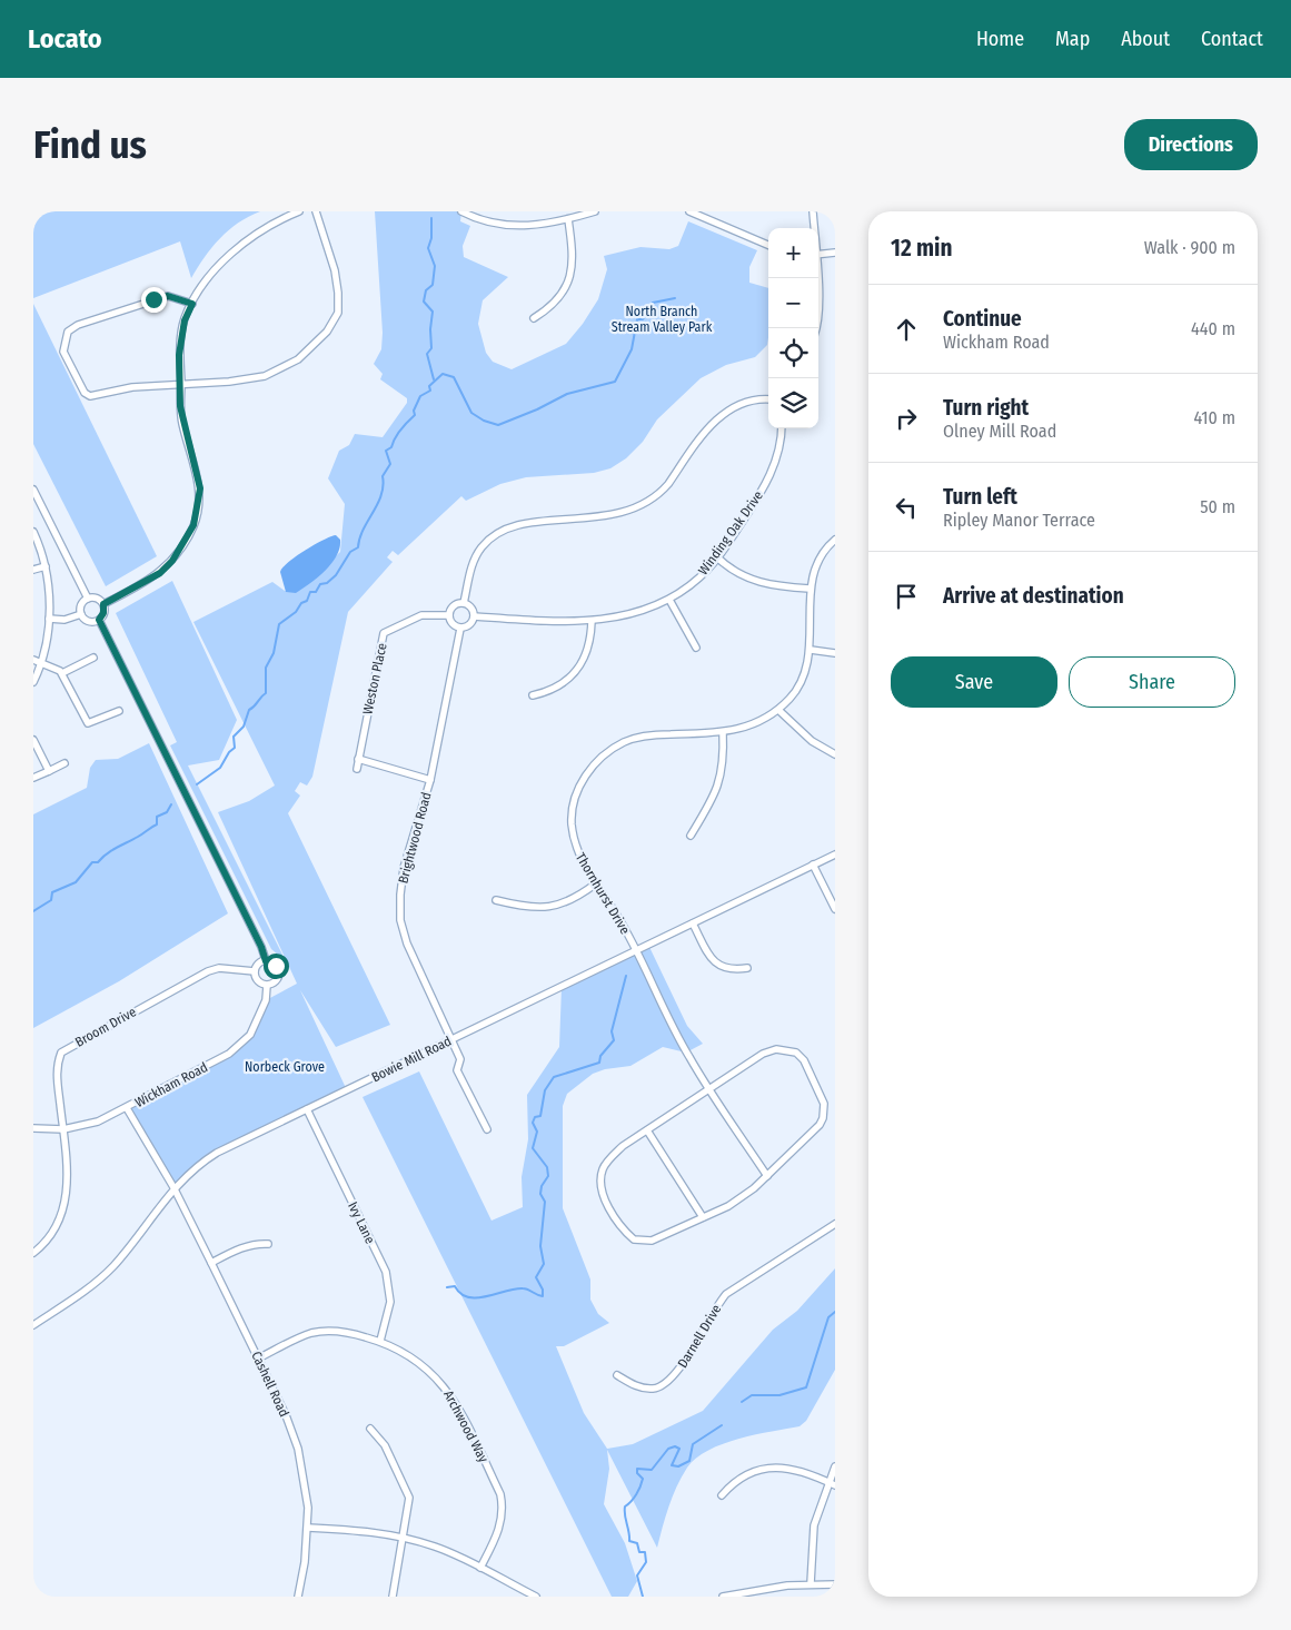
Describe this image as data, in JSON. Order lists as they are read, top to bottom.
{
  "streets": {
    "street": [
      "Winding Oak Drive",
      "Weston Place",
      "Brightwood Road",
      "Thornhurst Drive",
      "Broom Drive",
      "Bowie Mill Road",
      "Wickham Road",
      "Ivy Lane",
      "Darnell Drive",
      "Cashell Road",
      "Archwood Way"
    ]
  },
  "crossings": [
    ["Winding Oak Drive", "Weston Place"],
    ["Winding Oak Drive", "Brightwood Road"],
    ["Weston Place", "Brightwood Road"],
    ["Brightwood Road", "Bowie Mill Road"],
    ["Thornhurst Drive", "Bowie Mill Road"],
    ["Broom Drive", "Wickham Road"],
    ["Bowie Mill Road", "Ivy Lane"],
    ["Bowie Mill Road", "Cashell Road"],
    ["Wickham Road", "Cashell Road"],
    ["Ivy Lane", "Archwood Way"],
    ["Cashell Road", "Archwood Way"]
  ],
  "parks": ["North Branch Stream Valley Park", "Norbeck Grove"],
  "page": {
    "header": "Locato",
    "nav": [
      "Home",
      "Map",
      "About",
      "Contact"
    ],
    "buttons": [
      "Directions",
      ["Save", "Share"]
    ],
    "title": "Find us",
    "heading": ["12 min", "Walk · 900 m"],
    "map_buttons": ["+", "−"],
    "list": [
      ["Continue", "Wickham Road", "440 m"],
      ["Turn right", "Olney Mill Road", "410 m"],
      ["Turn left", "Ripley Manor Terrace", "50 m"],
      "Arrive at destination"
    ]
  }
}
